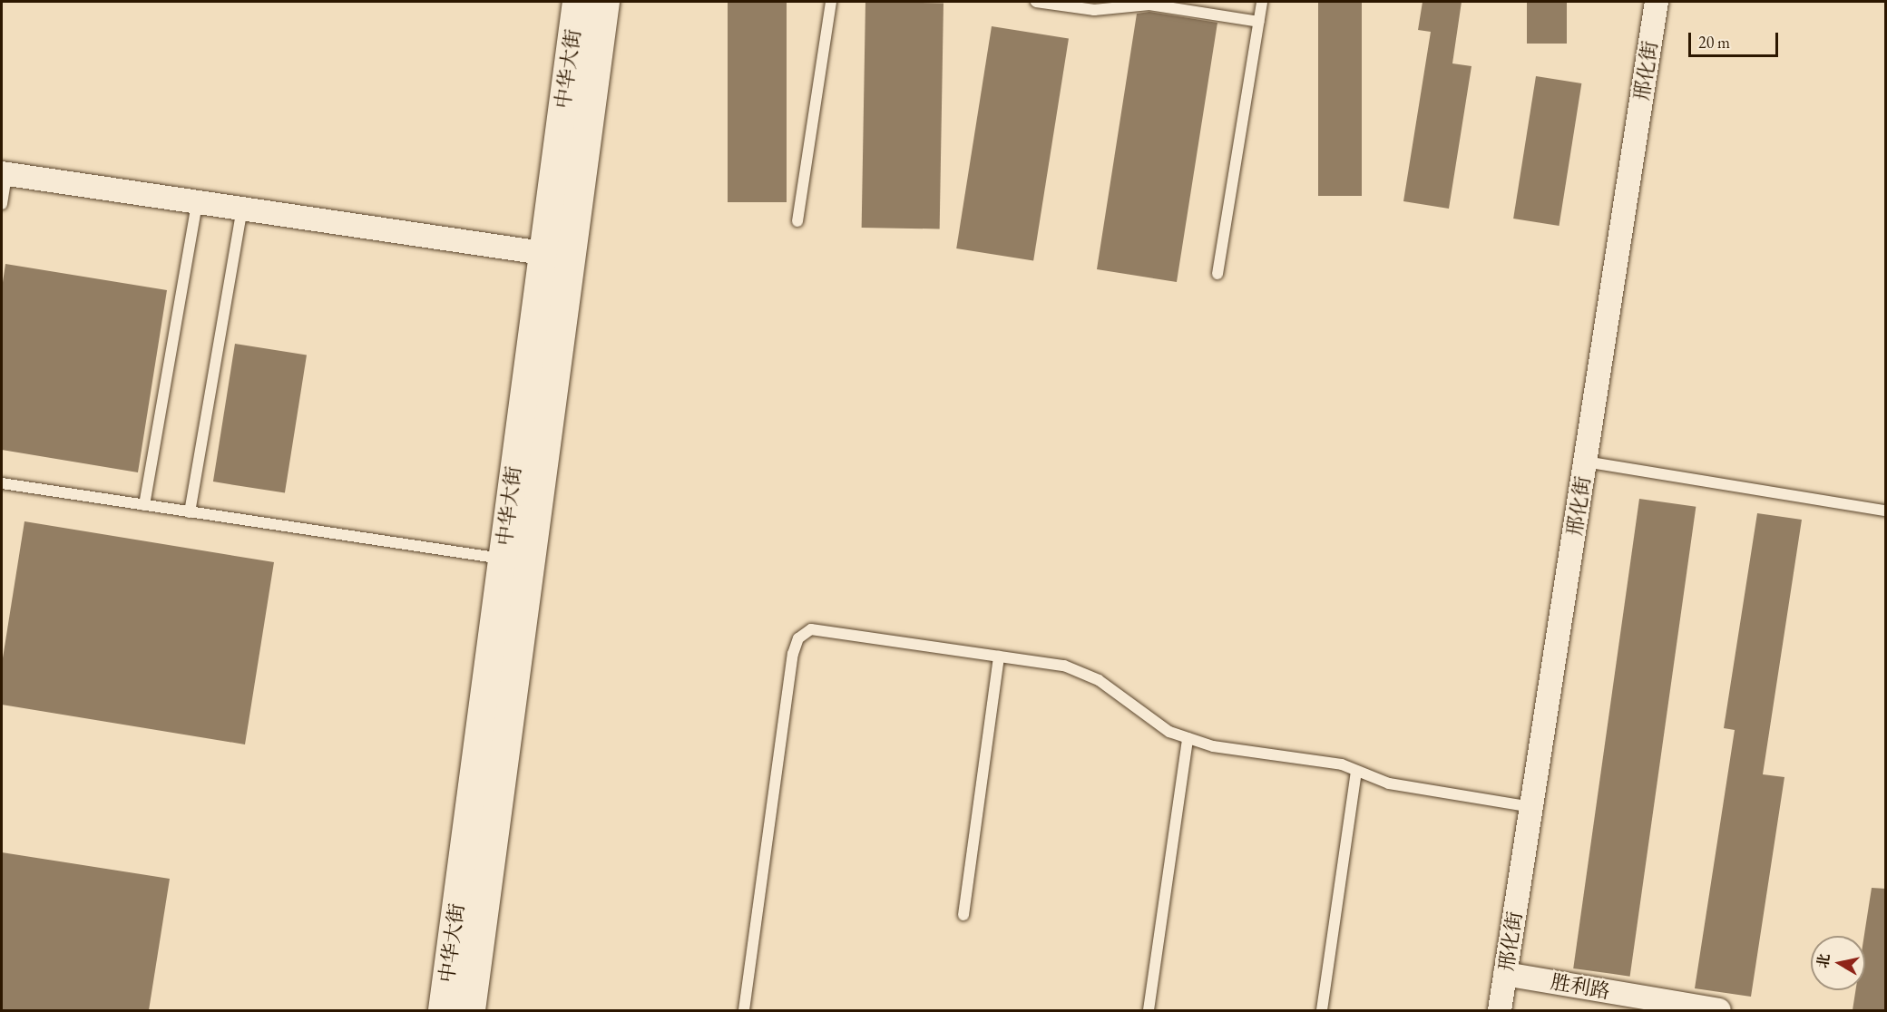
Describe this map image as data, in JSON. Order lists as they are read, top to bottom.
{
  "streets": {
    "street": ["中华大街", "邢化街", "胜利路"]
  },
  "crossings": [
    ["邢化街", "胜利路"]
  ],
  "scale_bar": "20 m",
  "north": "left"
}
